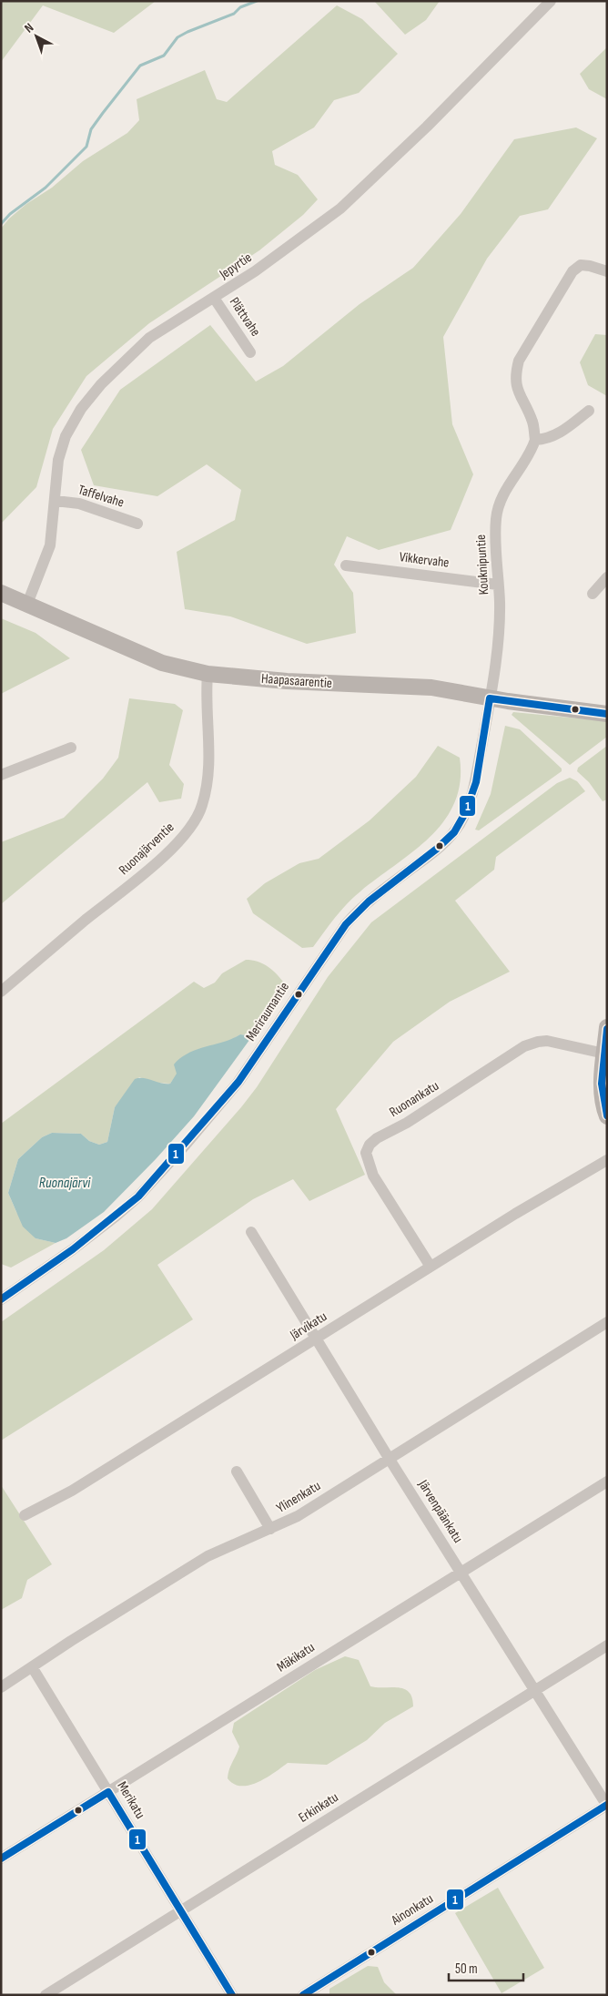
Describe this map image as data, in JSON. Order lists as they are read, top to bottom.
{
  "streets": {
    "main road": ["Haapasaarentie"],
    "street": [
      "Jepyrtie",
      "Plättvahe",
      "Taffelvahe",
      "Vikkervahe",
      "Kouknipuntie",
      "Ruonajärventie",
      "Meriraumantie",
      "Ruonankatu",
      "Järvikatu",
      "Ylinenkatu",
      "Järvenpäänkatu",
      "Mäkikatu",
      "Merikatu",
      "Erkinkatu",
      "Ainonkatu"
    ]
  },
  "crossings": [
    ["Jepyrtie", "Plättvahe"],
    ["Jepyrtie", "Taffelvahe"],
    ["Jepyrtie", "Haapasaarentie"],
    ["Vikkervahe", "Kouknipuntie"],
    ["Kouknipuntie", "Haapasaarentie"],
    ["Kouknipuntie", "Meriraumantie"],
    ["Haapasaarentie", "Ruonajärventie"],
    ["Haapasaarentie", "Meriraumantie"],
    ["Ruonankatu", "Järvikatu"],
    ["Järvikatu", "Järvenpäänkatu"],
    ["Ylinenkatu", "Järvenpäänkatu"],
    ["Ylinenkatu", "Merikatu"],
    ["Järvenpäänkatu", "Mäkikatu"],
    ["Järvenpäänkatu", "Erkinkatu"],
    ["Järvenpäänkatu", "Ainonkatu"],
    ["Mäkikatu", "Merikatu"],
    ["Merikatu", "Erkinkatu"]
  ],
  "water": ["Ruonajärvi"],
  "lines": ["transit line 1"],
  "scale_bar": "50 m",
  "north": "top left"
}
